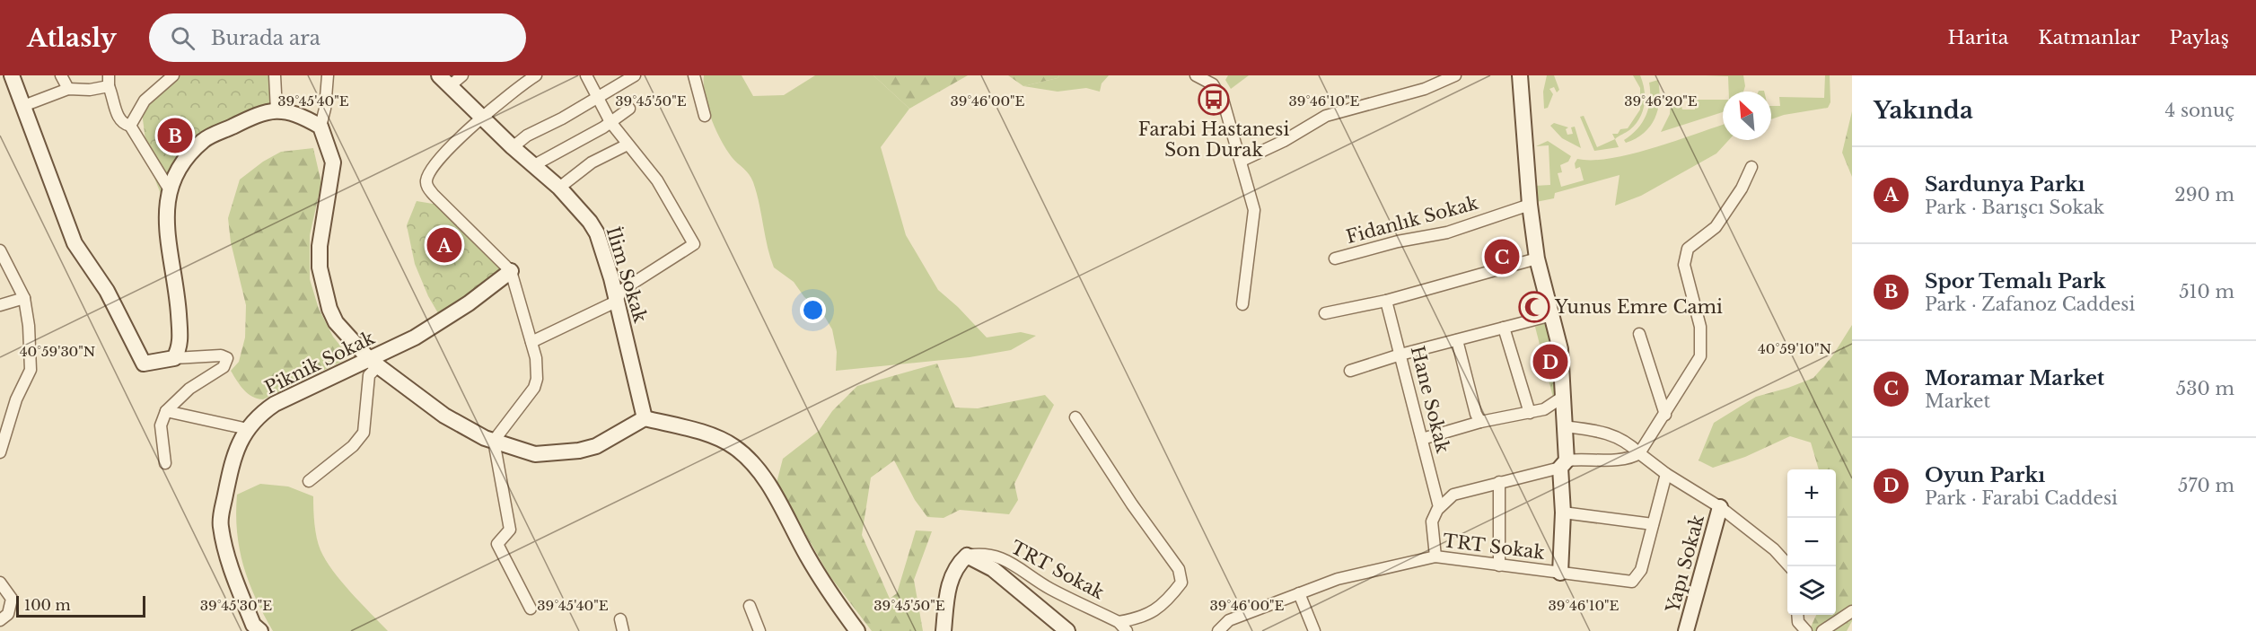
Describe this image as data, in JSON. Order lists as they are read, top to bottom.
{
  "streets": {
    "street": [
      "Fidanlık Sokak",
      "İlim Sokak",
      "Piknik Sokak",
      "Hane Sokak",
      "TRT Sokak",
      "Yapı Sokak"
    ]
  },
  "places": {
    "bus stop": ["Farabi Hastanesi Son Durak"],
    "mosque": ["Yunus Emre Cami"]
  },
  "scale_bar": "100 m",
  "north": "top left",
  "page": {
    "header": "Atlasly",
    "search": "Burada ara",
    "nav": ["Harita", "Katmanlar", "Paylaş"],
    "heading": ["Yakında", "4 sonuç"],
    "pins": [
      "B",
      "A",
      "C",
      "D"
    ],
    "list": [
      {
        "mark": "A",
        "name": "Sardunya Parkı",
        "note": "Park · Barışcı Sokak",
        "value": "290 m"
      },
      {
        "mark": "B",
        "name": "Spor Temalı Park",
        "note": "Park · Zafanoz Caddesi",
        "value": "510 m"
      },
      {
        "mark": "C",
        "name": "Moramar Market",
        "note": "Market",
        "value": "530 m"
      },
      {
        "mark": "D",
        "name": "Oyun Parkı",
        "note": "Park · Farabi Caddesi",
        "value": "570 m"
      }
    ],
    "map_buttons": ["+", "−"],
    "scale": "100 m"
  },
  "coordinates": [
    "39°45'40\"E",
    "39°45'50\"E",
    "39°46'10\"E",
    "39°46'00\"E",
    "39°46'20\"E",
    "40°59'10\"N",
    "40°59'30\"N",
    "39°45'30\"E"
  ]
}
